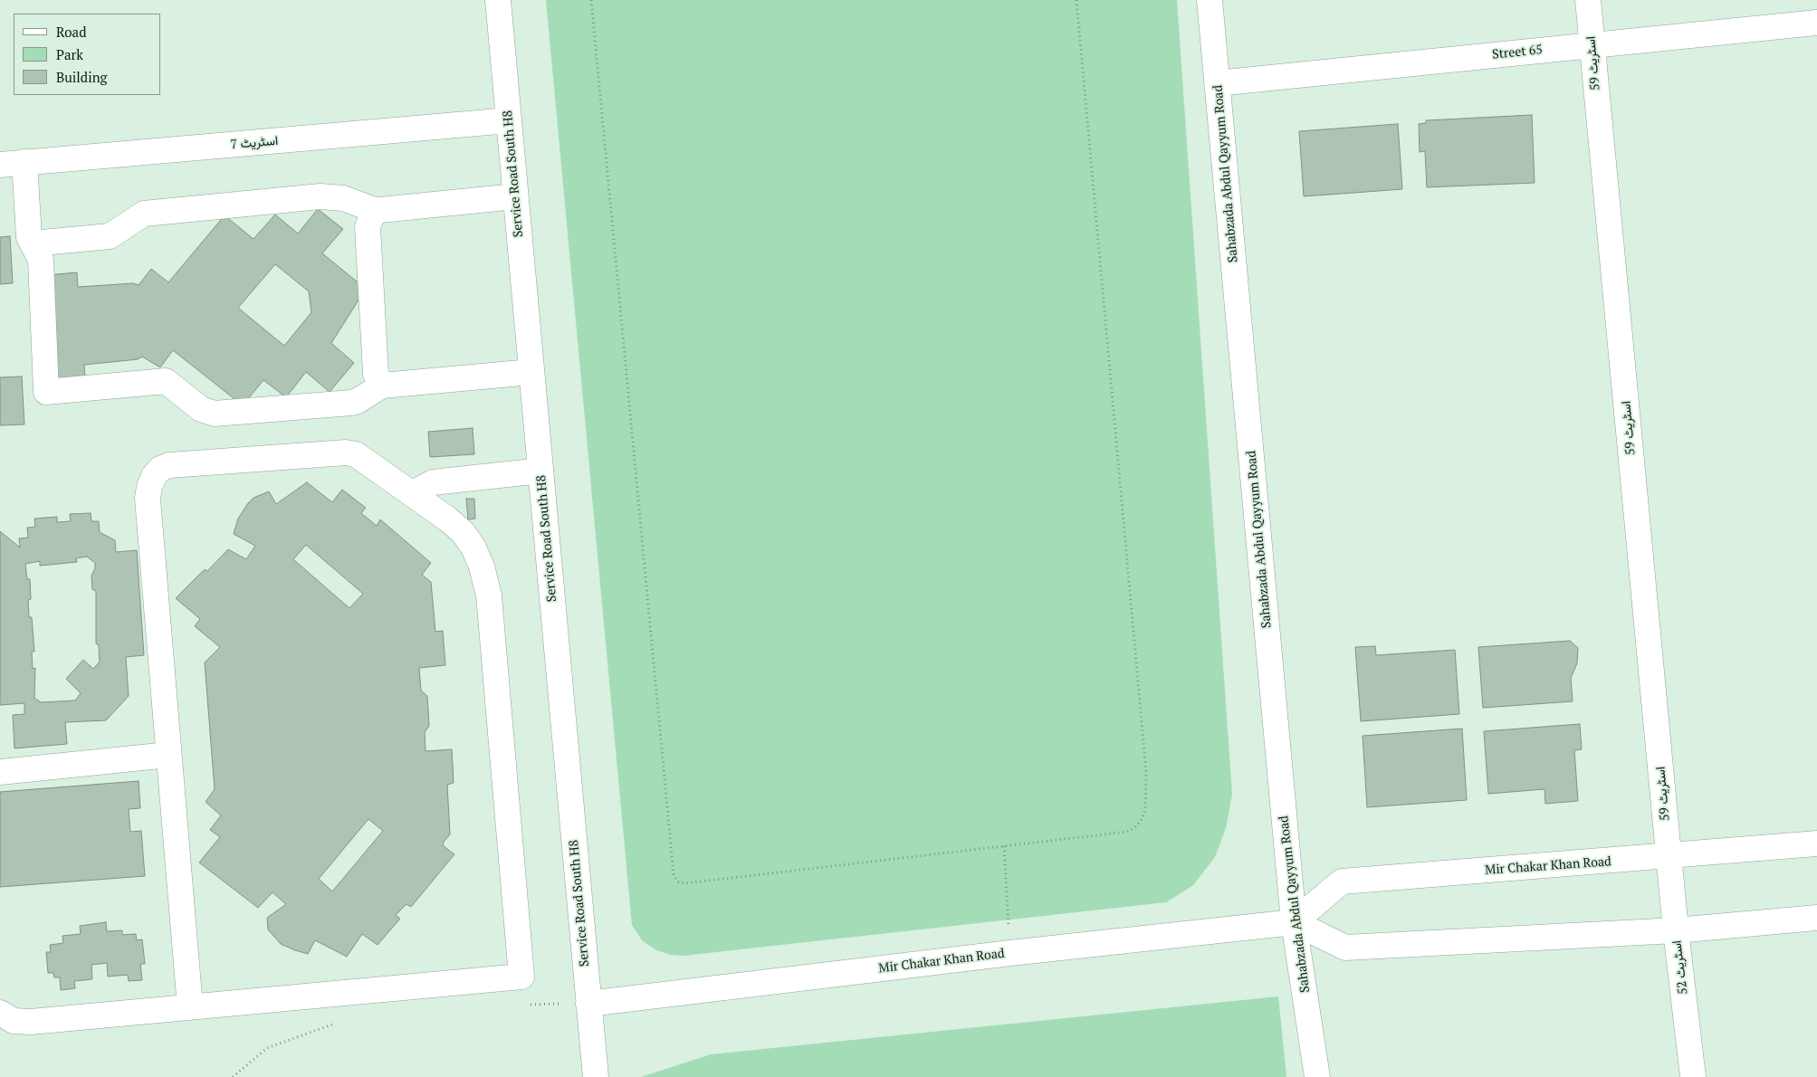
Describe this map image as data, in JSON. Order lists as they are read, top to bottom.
{
  "streets": {
    "street": [
      "Street 65",
      "اسٹریٹ 59",
      "اسٹریٹ 7",
      "Service Road South H8",
      "Sahabzada Abdul Qayyum Road",
      "Mir Chakar Khan Road",
      "اسٹریٹ 52"
    ]
  },
  "crossings": [
    ["Street 65", "اسٹریٹ 59"],
    ["Street 65", "Sahabzada Abdul Qayyum Road"],
    ["اسٹریٹ 59", "Mir Chakar Khan Road"],
    ["اسٹریٹ 59", "اسٹریٹ 52"],
    ["اسٹریٹ 7", "Service Road South H8"],
    ["Service Road South H8", "Mir Chakar Khan Road"],
    ["Sahabzada Abdul Qayyum Road", "Mir Chakar Khan Road"],
    ["Mir Chakar Khan Road", "اسٹریٹ 52"]
  ],
  "legend": ["Road", "Park", "Building"]
}
